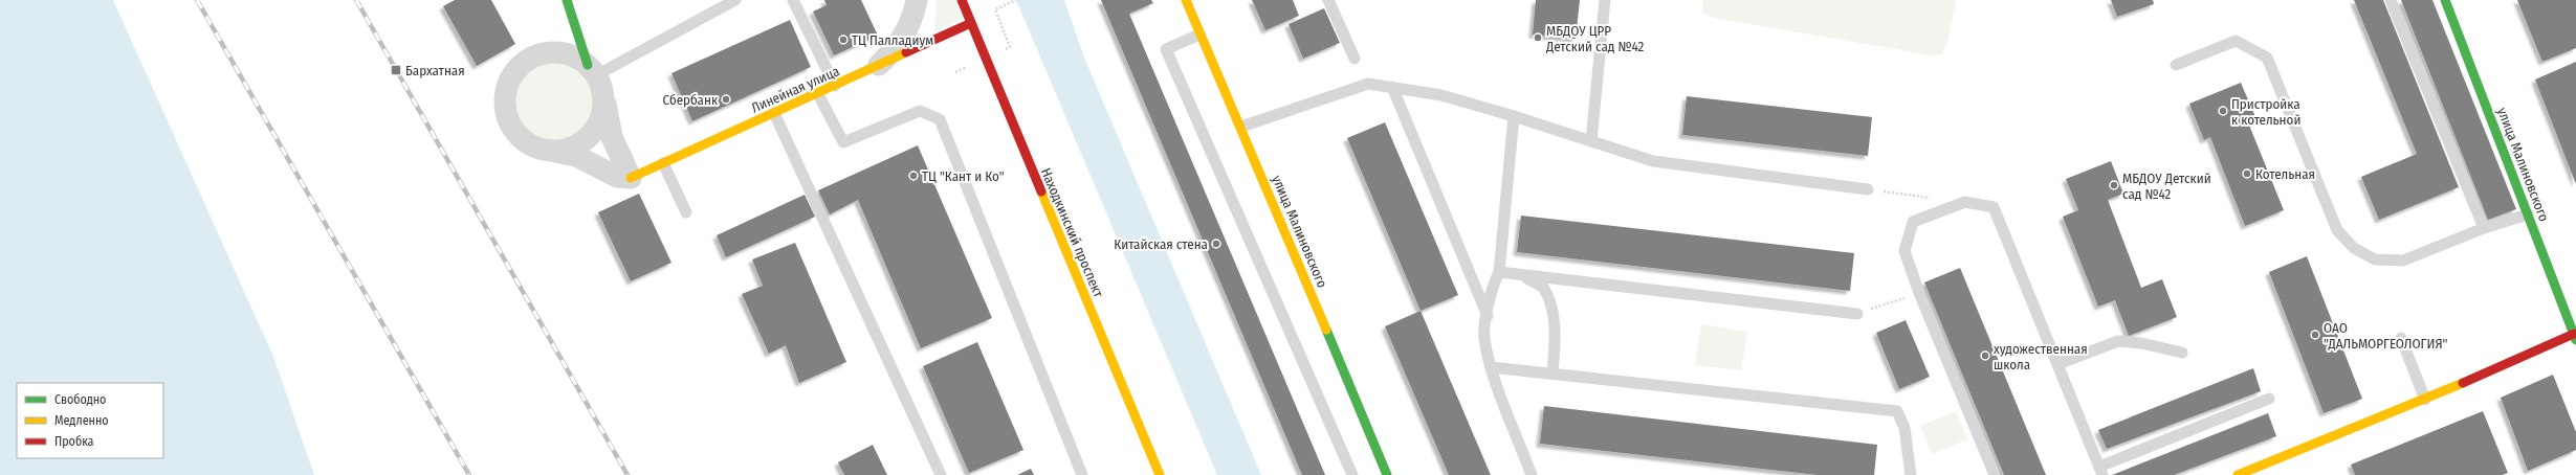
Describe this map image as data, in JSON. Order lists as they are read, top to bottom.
{
  "streets": {
    "street": ["Линейная улица", "улица Малиновского", "Находкинский проспект"]
  },
  "crossings": [
    ["Линейная улица", "Находкинский проспект"]
  ],
  "places": {
    "other": [
      "МБДОУ ЦРР Детский сад №42",
      "ТЦ Палладиум",
      "Сбербанк",
      "Пристройка к котельной",
      "Котельная",
      "ТЦ \"Кант и Ко\"",
      "МБДОУ Детский сад №42",
      "Китайская стена",
      "ОАО \"ДАЛЬМОРГЕОЛОГИЯ\"",
      "художественная школа"
    ],
    "transit": ["Бархатная"]
  },
  "legend": ["Свободно", "Медленно", "Пробка"]
}
